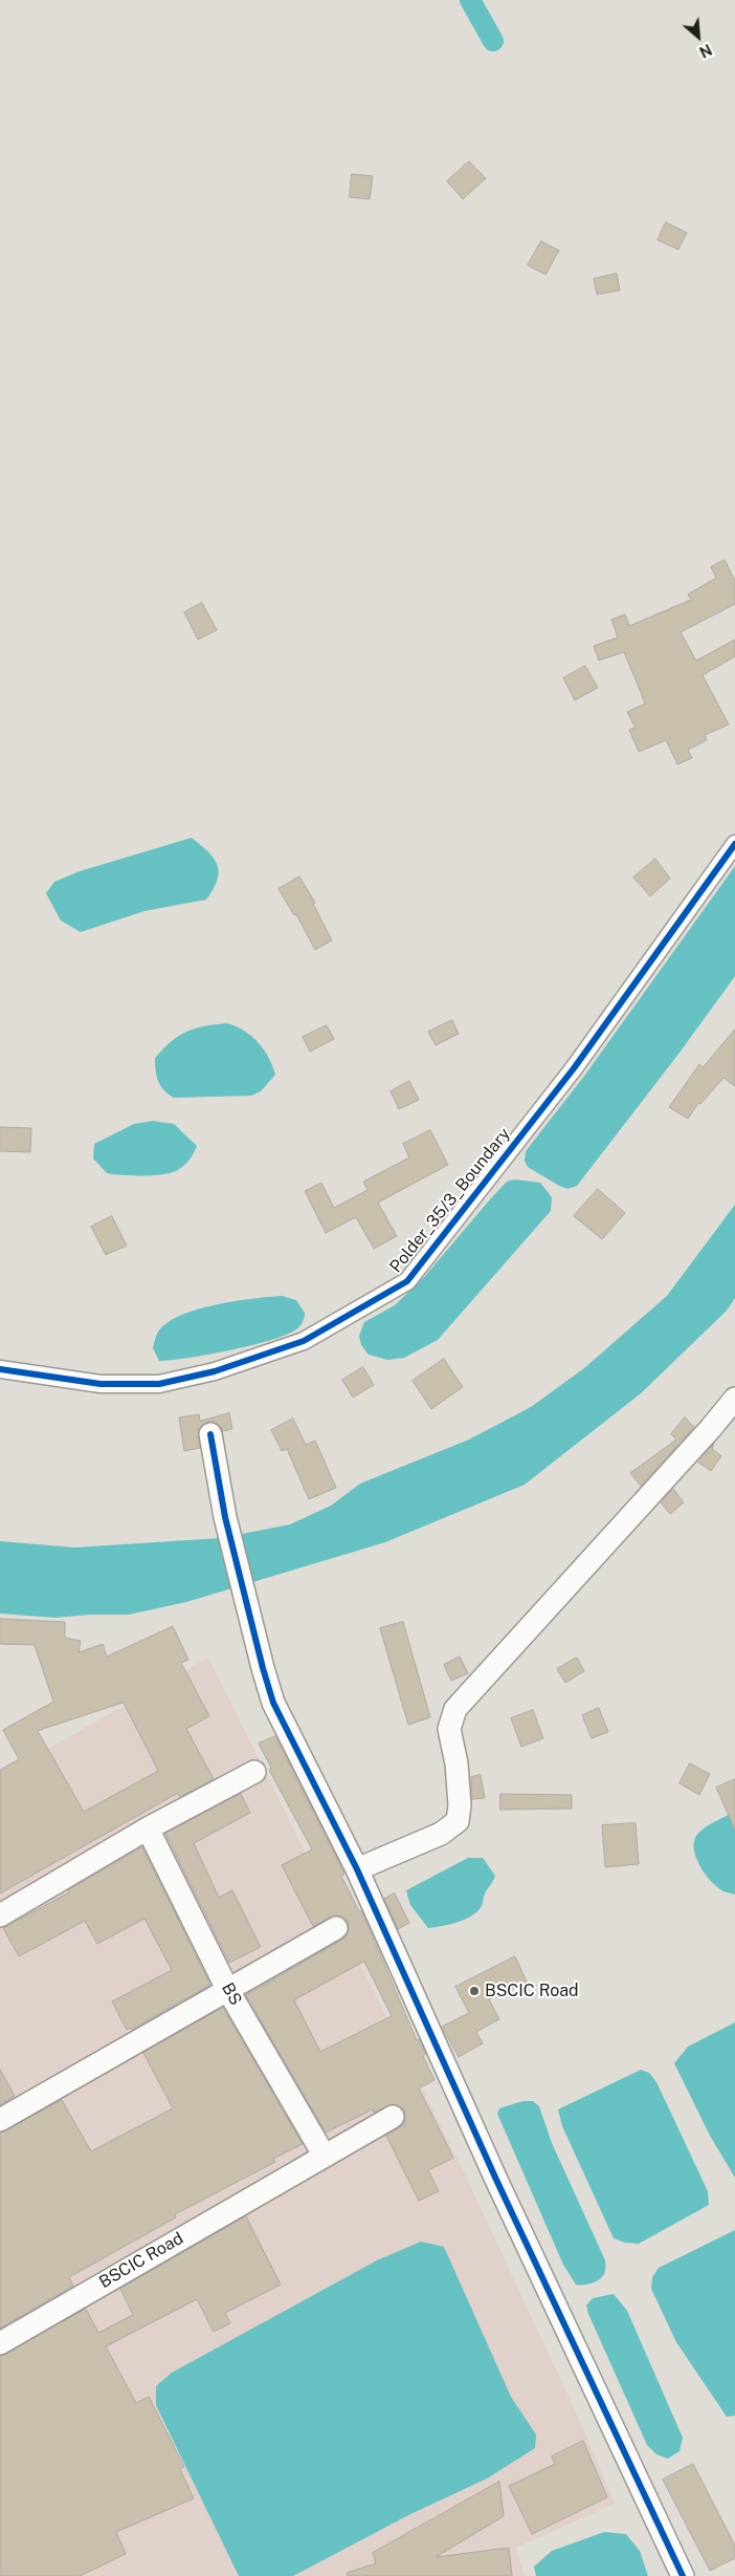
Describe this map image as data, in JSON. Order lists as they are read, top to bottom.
{
  "streets": {
    "street": ["Polder_35/3_Boundary", "BS", "BSCIC Road"]
  },
  "crossings": [
    ["BS", "BSCIC Road"]
  ],
  "places": ["BSCIC Road"],
  "north": "bottom right"
}
